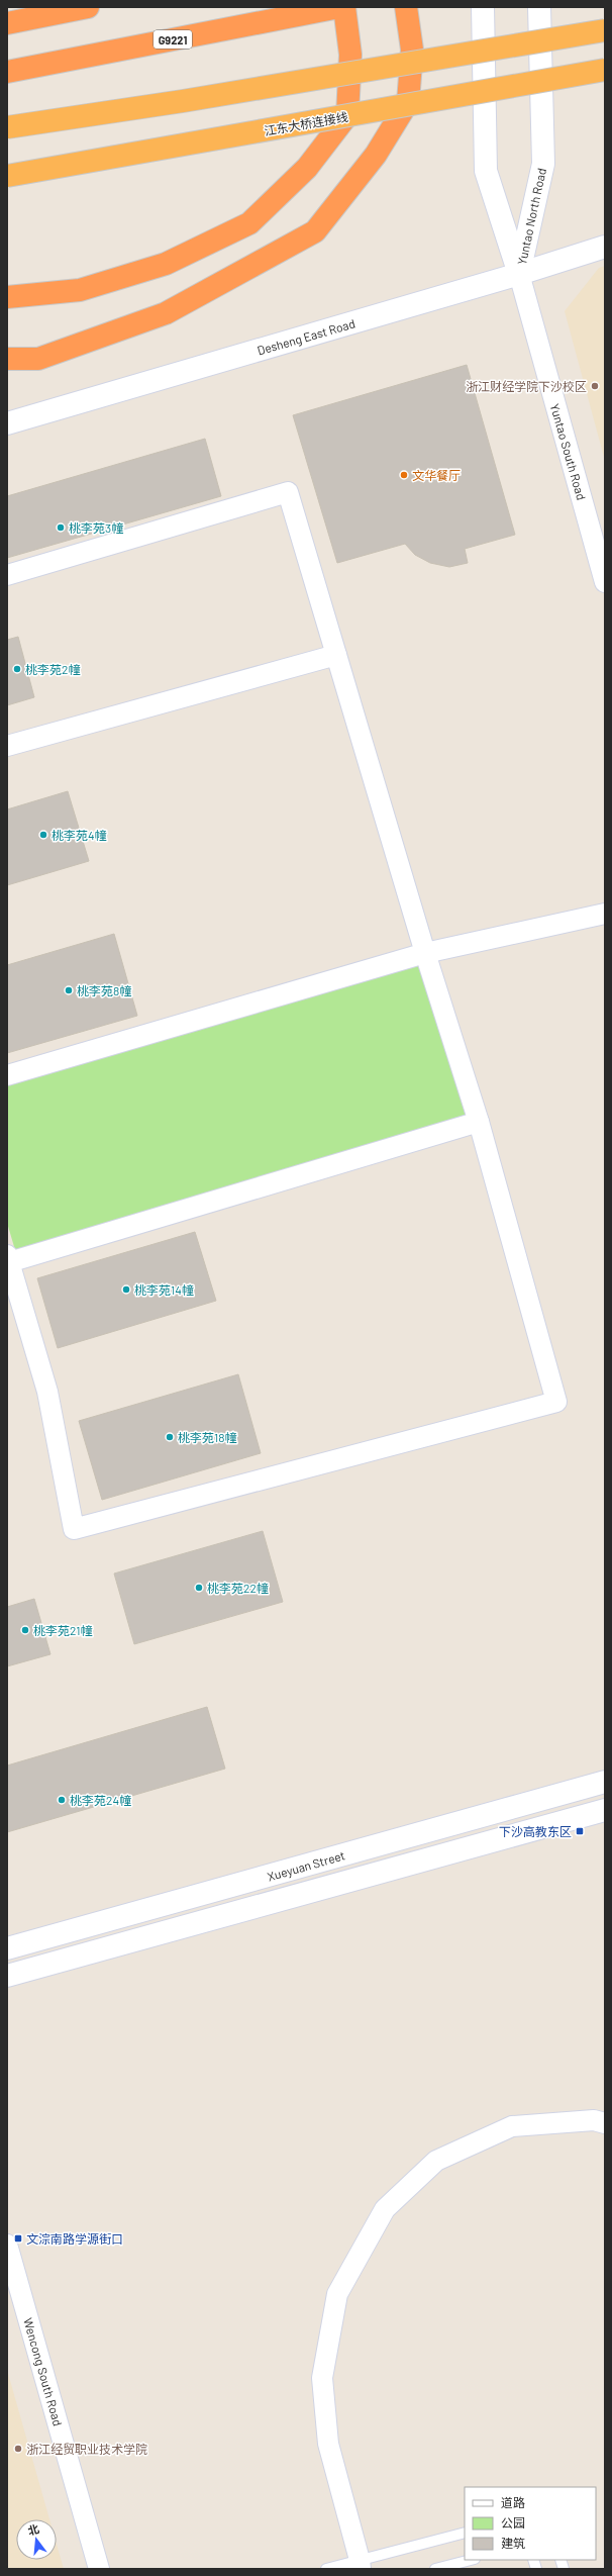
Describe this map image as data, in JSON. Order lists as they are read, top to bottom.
{
  "streets": {
    "highway": ["G9221", "江东大桥连接线"],
    "main road": ["Yuntao North Road", "Desheng East Road", "Xueyuan Street"],
    "street": ["Yuntao South Road", "Wencong South Road"]
  },
  "crossings": [
    ["Yuntao North Road", "Desheng East Road"],
    ["Yuntao North Road", "Yuntao South Road"],
    ["Desheng East Road", "Yuntao South Road"]
  ],
  "places": {
    "other": [
      "浙江财经学院下沙校区",
      "文华餐厅",
      "桃李苑3幢",
      "桃李苑2幢",
      "桃李苑4幢",
      "桃李苑8幢",
      "桃李苑14幢",
      "桃李苑18幢",
      "桃李苑22幢",
      "桃李苑21幢",
      "桃李苑24幢",
      "浙江经贸职业技术学院"
    ],
    "transit": ["下沙高教东区", "文淙南路学源街口"]
  },
  "legend": ["道路", "公园", "建筑"],
  "north": "top"
}
